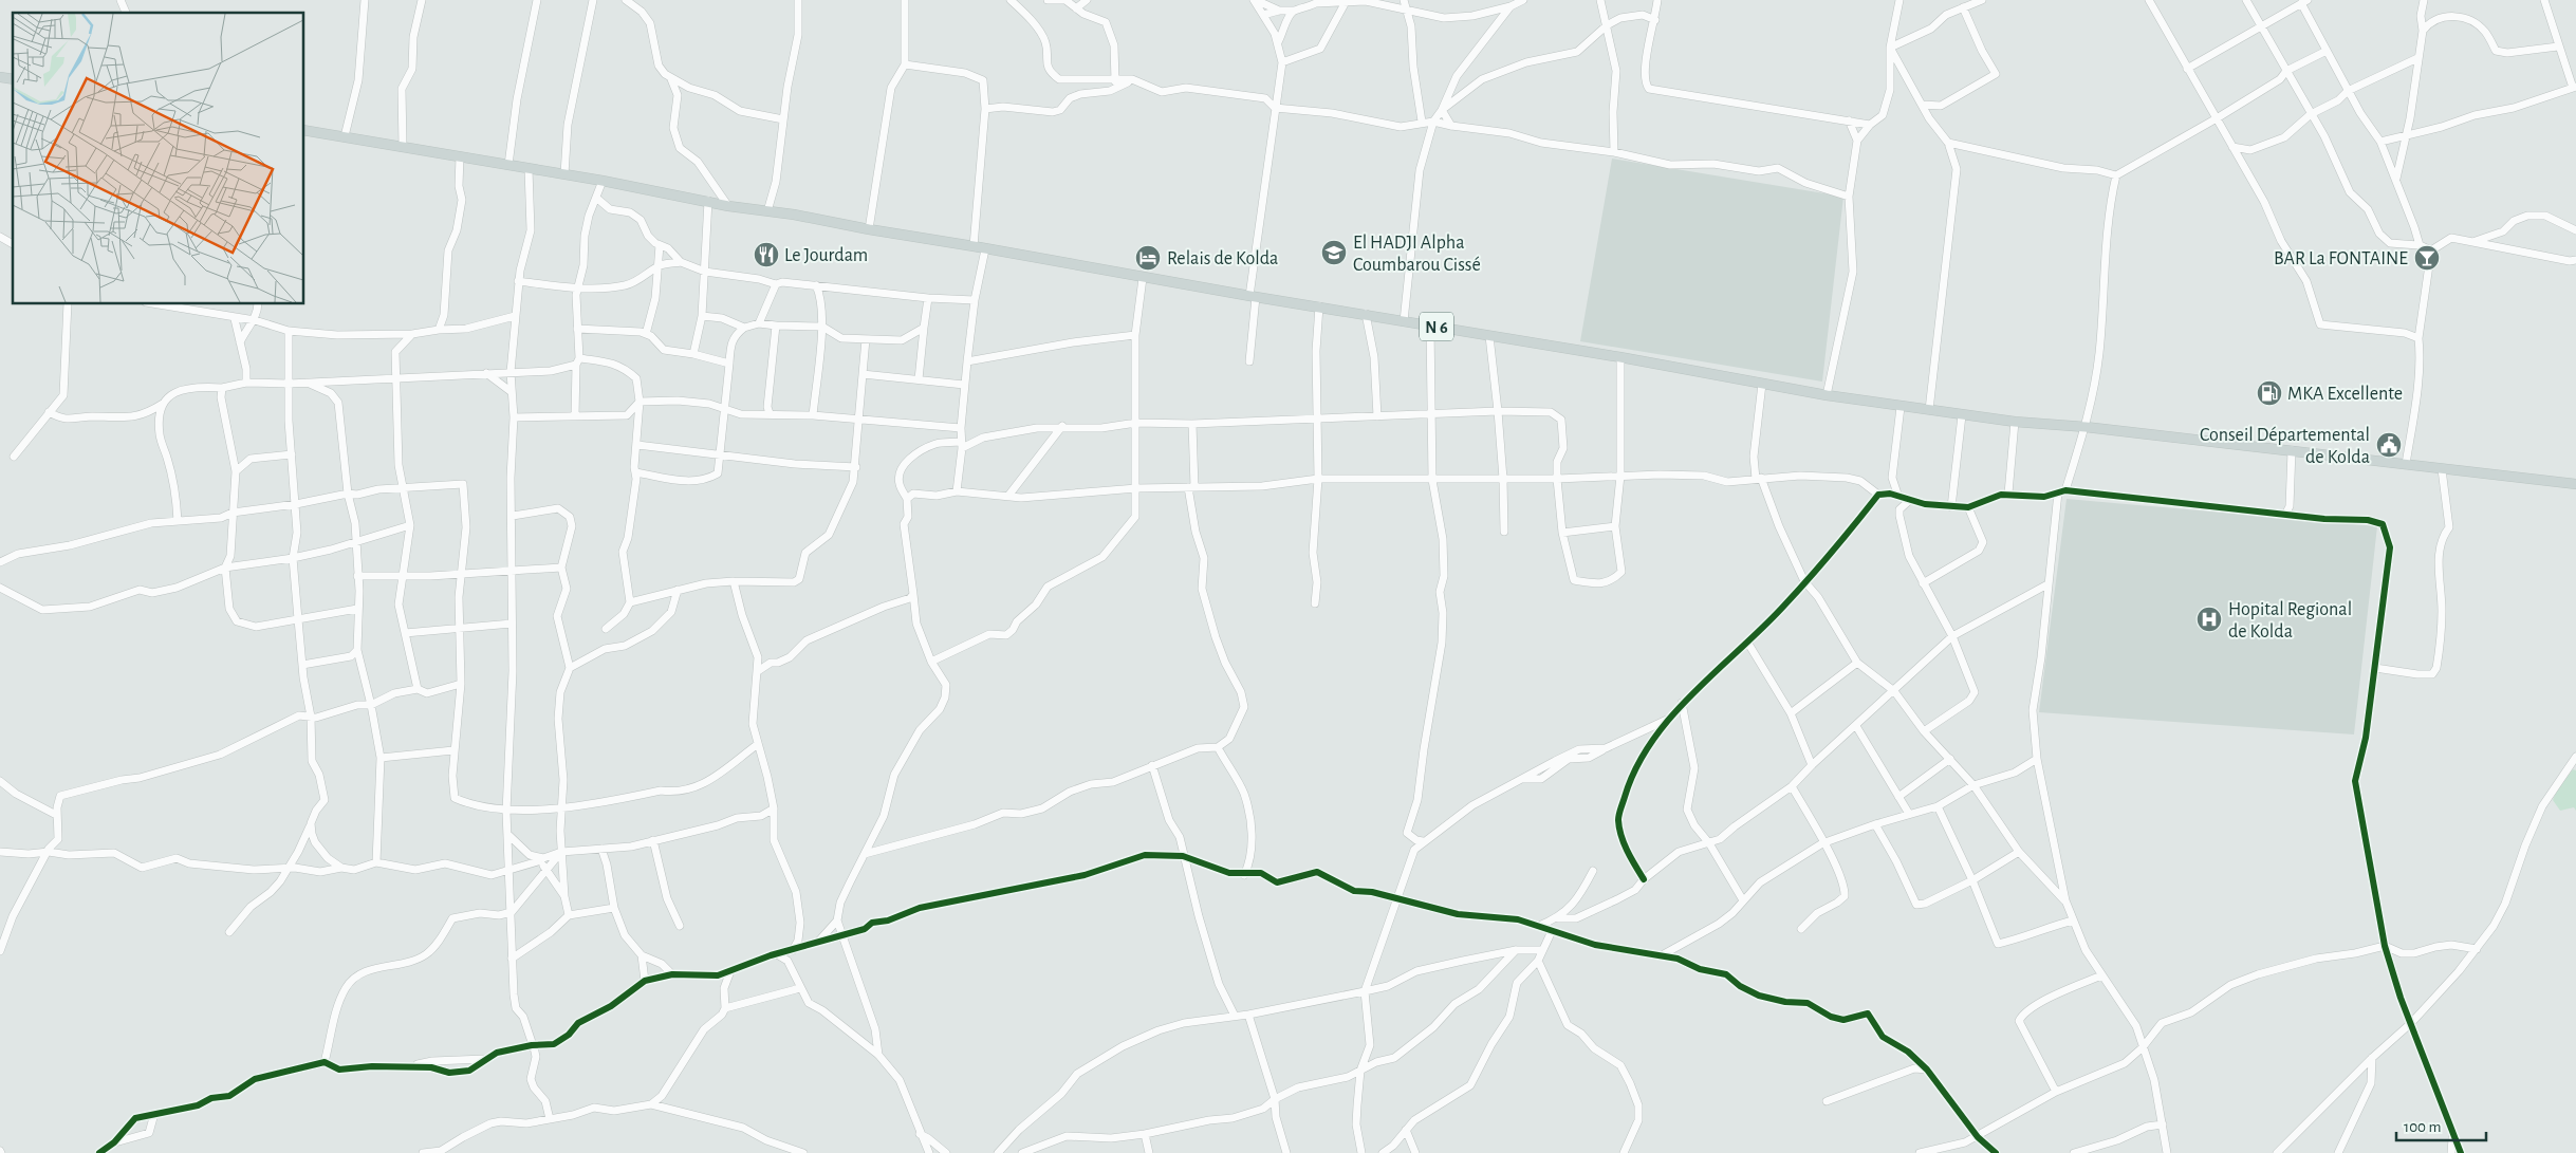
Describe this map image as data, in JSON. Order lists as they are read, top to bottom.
{
  "streets": {
    "main road": ["N 6"]
  },
  "places": {
    "school or university": ["El HADJI Alpha Coumbarou Cissé"],
    "restaurant": ["Le Jourdam"],
    "hotel": ["Relais de Kolda"],
    "bar": ["BAR La FONTAINE"],
    "fuel station": ["MKA Excellente"],
    "public building": ["Conseil Départemental de Kolda"],
    "hospital": ["Hopital Regional de Kolda"]
  },
  "scale_bar": "100 m"
}
